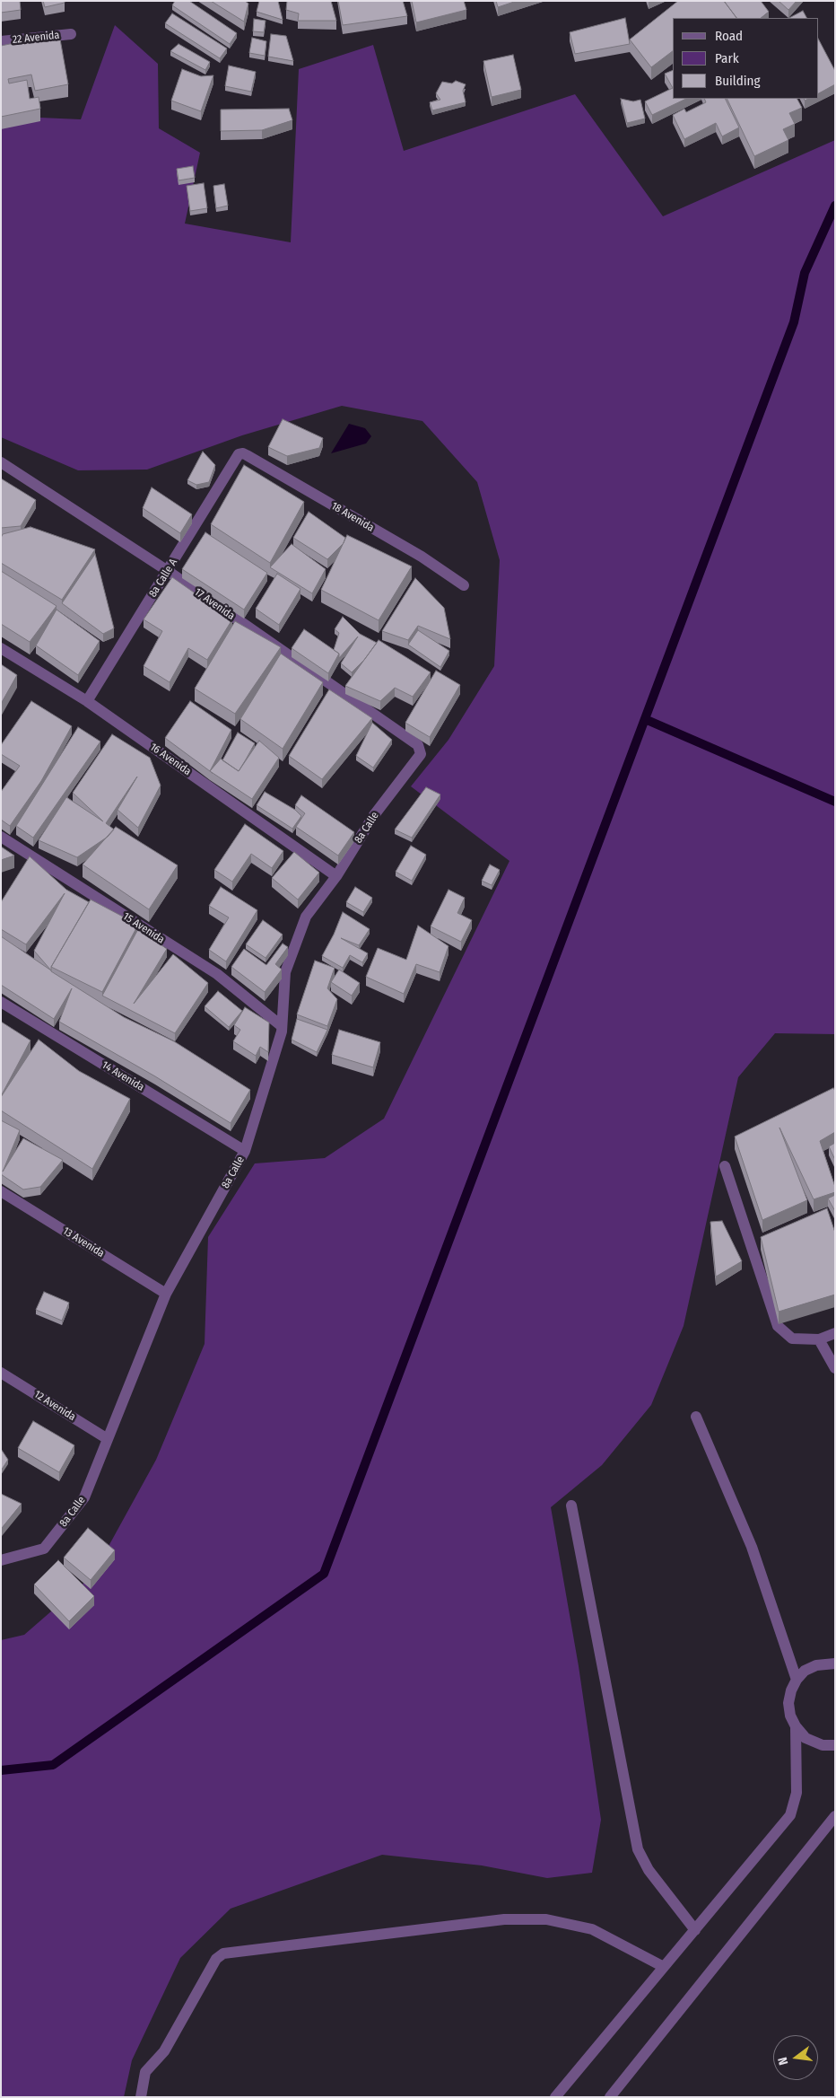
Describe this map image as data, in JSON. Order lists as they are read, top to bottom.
{
  "streets": {
    "street": [
      "22 Avenida",
      "18 Avenida",
      "8a Calle A",
      "17 Avenida",
      "16 Avenida",
      "8a Calle",
      "15 Avenida",
      "14 Avenida",
      "13 Avenida",
      "12 Avenida"
    ]
  },
  "crossings": [
    ["18 Avenida", "8a Calle A"],
    ["8a Calle A", "17 Avenida"],
    ["8a Calle A", "16 Avenida"],
    ["17 Avenida", "8a Calle"],
    ["16 Avenida", "8a Calle"],
    ["8a Calle", "15 Avenida"],
    ["8a Calle", "14 Avenida"],
    ["8a Calle", "13 Avenida"],
    ["8a Calle", "12 Avenida"]
  ],
  "legend": ["Road", "Park", "Building"],
  "north": "left"
}
